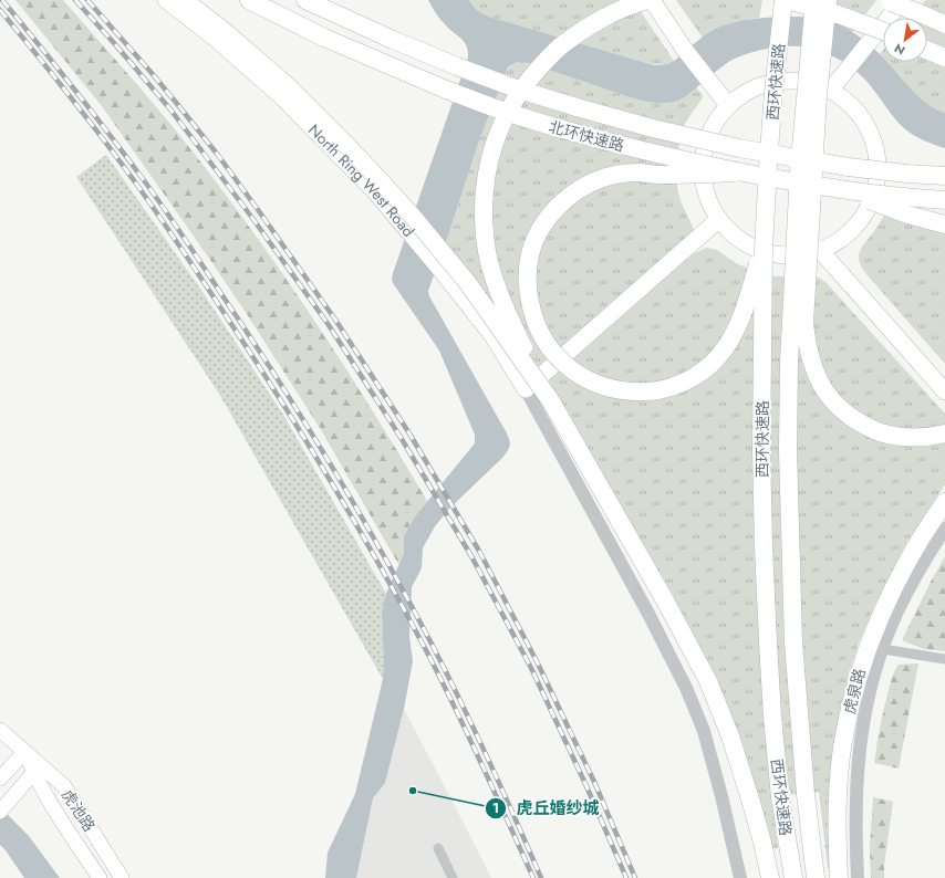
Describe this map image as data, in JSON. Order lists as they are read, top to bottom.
{
  "streets": {
    "highway": ["西环快速路", "北环快速路"],
    "main road": ["North Ring West Road", "虎池路"],
    "street": ["虎泉路"]
  },
  "places": ["虎丘婚纱城"],
  "north": "bottom left"
}
